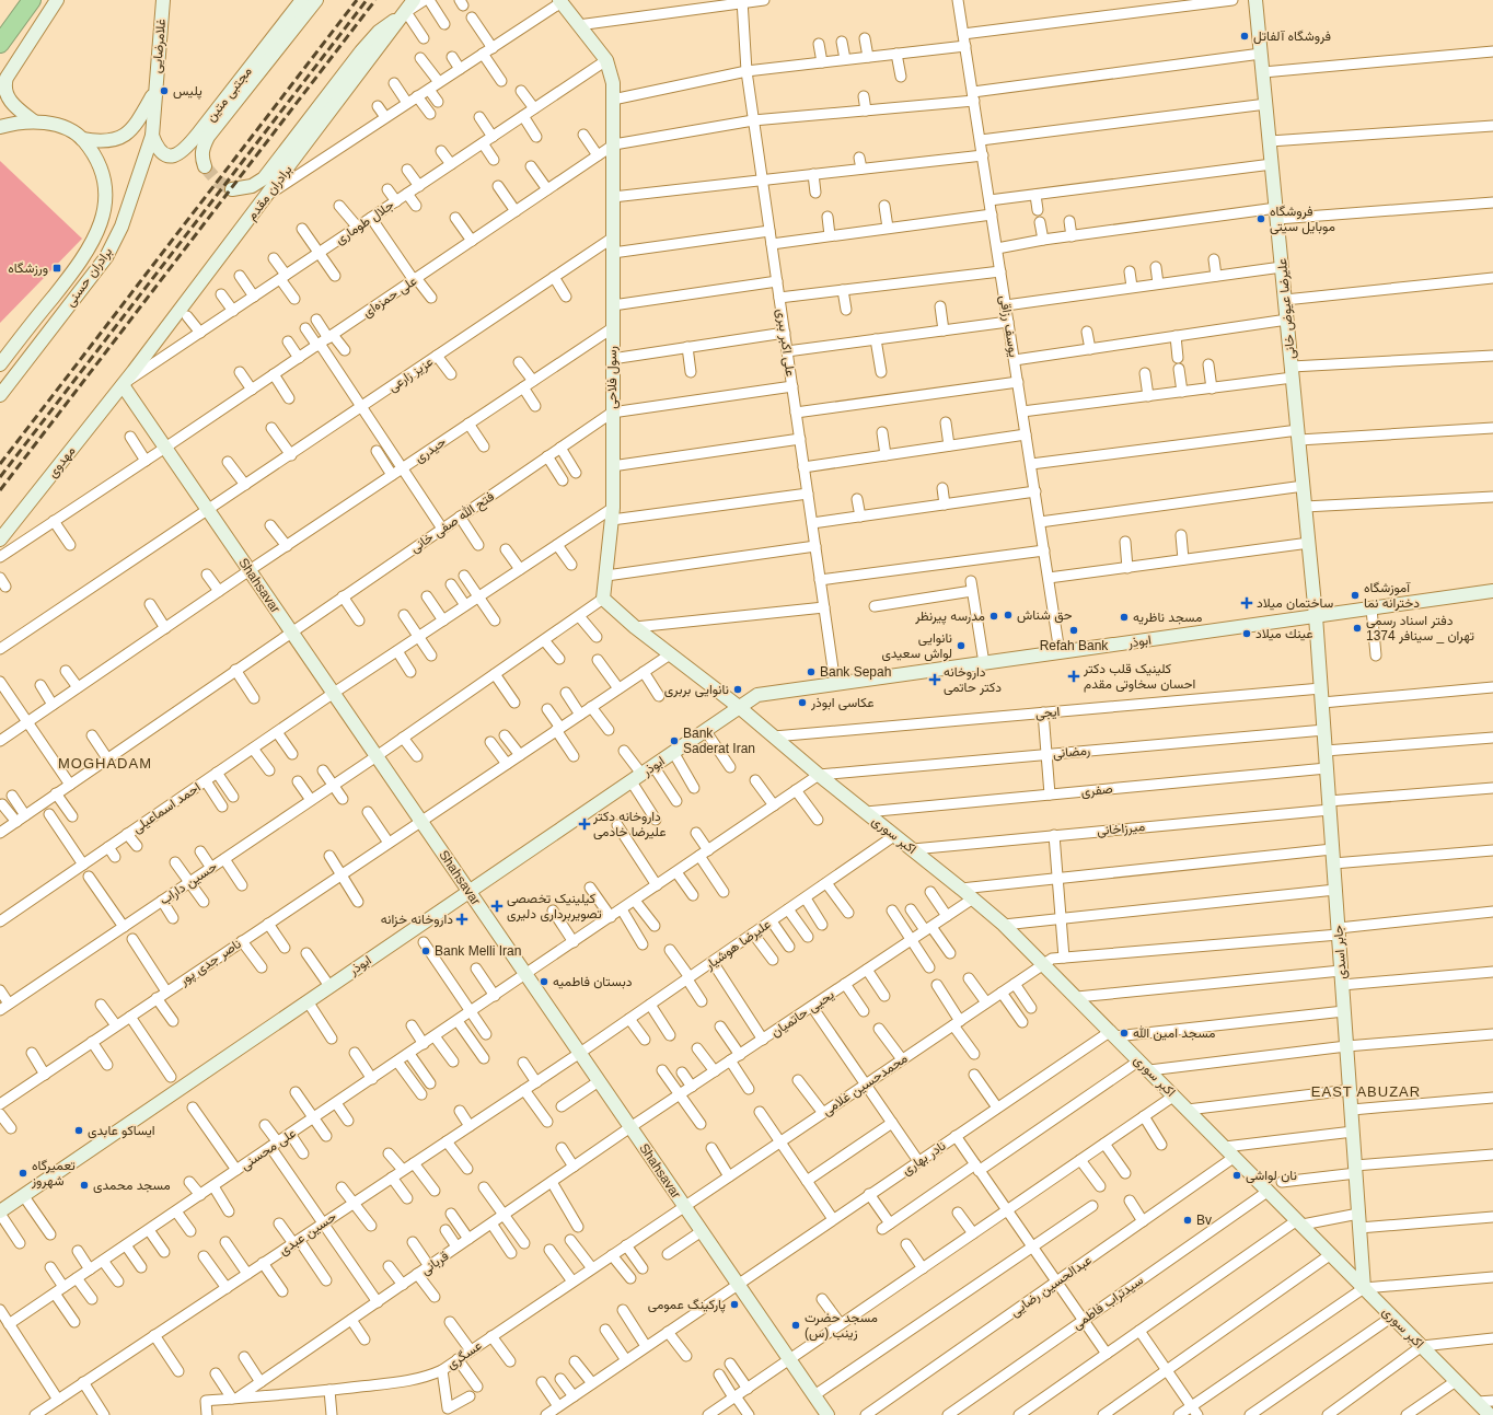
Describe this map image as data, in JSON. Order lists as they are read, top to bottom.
{
  "streets": {
    "street": [
      "غلامرضایی",
      "مجتبی متین",
      "برادران مقدم",
      "جلال طوماری",
      "برادران حسنی",
      "علی حمزه‌ای",
      "علیرضا عیوض خانی",
      "یوسف رزاقی",
      "علی اکبر ببری",
      "عزیز زارعی",
      "رسول فلاحی",
      "حیدری",
      "مهدوی",
      "فتح الله صفی خانی",
      "Shahsavar",
      "ابوذر",
      "ایجی",
      "رمضانی",
      "صفری",
      "احمد اسماعیلی",
      "میرزاخانی",
      "اکبر سوری",
      "حسین داراب",
      "علیرضا هوشیار",
      "جابر اسدی",
      "ناصر جدی پور",
      "یحیی حاتمیان",
      "محمدحسین غلامی",
      "علی محسنی",
      "نادر بهاری",
      "حسین عبدی",
      "قربانی",
      "عبدالحسین رضایی",
      "سیدتراب فاطمی",
      "عسگری"
    ]
  },
  "crossings": [
    ["غلامرضایی", "برادران حسنی"],
    ["مجتبی متین", "برادران حسنی"],
    ["برادران مقدم", "جلال طوماری"],
    ["برادران مقدم", "مهدوی"],
    ["برادران مقدم", "Shahsavar"],
    ["جلال طوماری", "رسول فلاحی"],
    ["جلال طوماری", "مهدوی"],
    ["جلال طوماری", "Shahsavar"],
    ["علی حمزه‌ای", "رسول فلاحی"],
    ["علی حمزه‌ای", "Shahsavar"],
    ["علیرضا عیوض خانی", "ابوذر"],
    ["علیرضا عیوض خانی", "جابر اسدی"],
    ["یوسف رزاقی", "ابوذر"],
    ["علی اکبر ببری", "ابوذر"],
    ["عزیز زارعی", "رسول فلاحی"],
    ["عزیز زارعی", "Shahsavar"],
    ["رسول فلاحی", "حیدری"],
    ["رسول فلاحی", "فتح الله صفی خانی"],
    ["رسول فلاحی", "احمد اسماعیلی"],
    ["رسول فلاحی", "حسین داراب"],
    ["حیدری", "Shahsavar"],
    ["مهدوی", "Shahsavar"],
    ["فتح الله صفی خانی", "Shahsavar"],
    ["Shahsavar", "ابوذر"],
    ["Shahsavar", "احمد اسماعیلی"],
    ["Shahsavar", "حسین داراب"],
    ["Shahsavar", "علیرضا هوشیار"],
    ["Shahsavar", "ناصر جدی پور"],
    ["Shahsavar", "یحیی حاتمیان"],
    ["Shahsavar", "محمدحسین غلامی"],
    ["Shahsavar", "علی محسنی"],
    ["Shahsavar", "نادر بهاری"],
    ["Shahsavar", "حسین عبدی"],
    ["Shahsavar", "قربانی"],
    ["Shahsavar", "عسگری"],
    ["ابوذر", "اکبر سوری"],
    ["ابوذر", "جابر اسدی"],
    ["ایجی", "اکبر سوری"],
    ["ایجی", "جابر اسدی"],
    ["رمضانی", "اکبر سوری"],
    ["رمضانی", "جابر اسدی"],
    ["رمضانی", "علی محسنی"],
    ["صفری", "اکبر سوری"],
    ["صفری", "جابر اسدی"],
    ["میرزاخانی", "اکبر سوری"],
    ["میرزاخانی", "جابر اسدی"],
    ["اکبر سوری", "علیرضا هوشیار"],
    ["اکبر سوری", "جابر اسدی"],
    ["اکبر سوری", "یحیی حاتمیان"],
    ["اکبر سوری", "محمدحسین غلامی"],
    ["اکبر سوری", "علی محسنی"],
    ["اکبر سوری", "نادر بهاری"],
    ["اکبر سوری", "عبدالحسین رضایی"],
    ["اکبر سوری", "سیدتراب فاطمی"],
    ["علیرضا هوشیار", "حسین عبدی"],
    ["جابر اسدی", "محمدحسین غلامی"],
    ["یحیی حاتمیان", "قربانی"],
    ["محمدحسین غلامی", "عسگری"],
    ["قربانی", "عسگری"]
  ],
  "districts": ["MOGHADAM", "EAST ABUZAR"],
  "places": {
    "other": [
      "فروشگاه آلفاتل",
      "پلیس",
      "فروشگاه موبایل سیتی",
      "آموزشگاه دخترانه نما",
      "حق شناش",
      "مدرسه پیرنظر",
      "مسجد ناظریه",
      "دفتر اسناد رسمی 1374 تهران _ سینافر",
      "Refah Bank",
      "عينك ميلاد",
      "نانوایی لواش سعیدی",
      "Bank Sepah",
      "نانوایی بربری",
      "عکاسی ابوذر",
      "Bank Saderat Iran",
      "Bank Melli Iran",
      "دبستان فاطمیه",
      "مسجد امین الله",
      "ایساکو عابدی",
      "تعمیرگاه شهروز",
      "نان لواشی",
      "مسجد محمدی",
      "Bv",
      "پارکینگ عمومی",
      "مسجد حضرت زینب (س)"
    ],
    "transit": ["ورزشگاه"],
    "health": [
      "ساختمان میلاد",
      "کلینیک قلب دکتر احسان سخاوتی مقدم",
      "داروخانه دکتر حاتمی",
      "داروخانه دکتر علیرضا خادمی",
      "کیلینیک تخصصی تصویربرداری دلیری",
      "داروخانه خزانه"
    ]
  }
}
